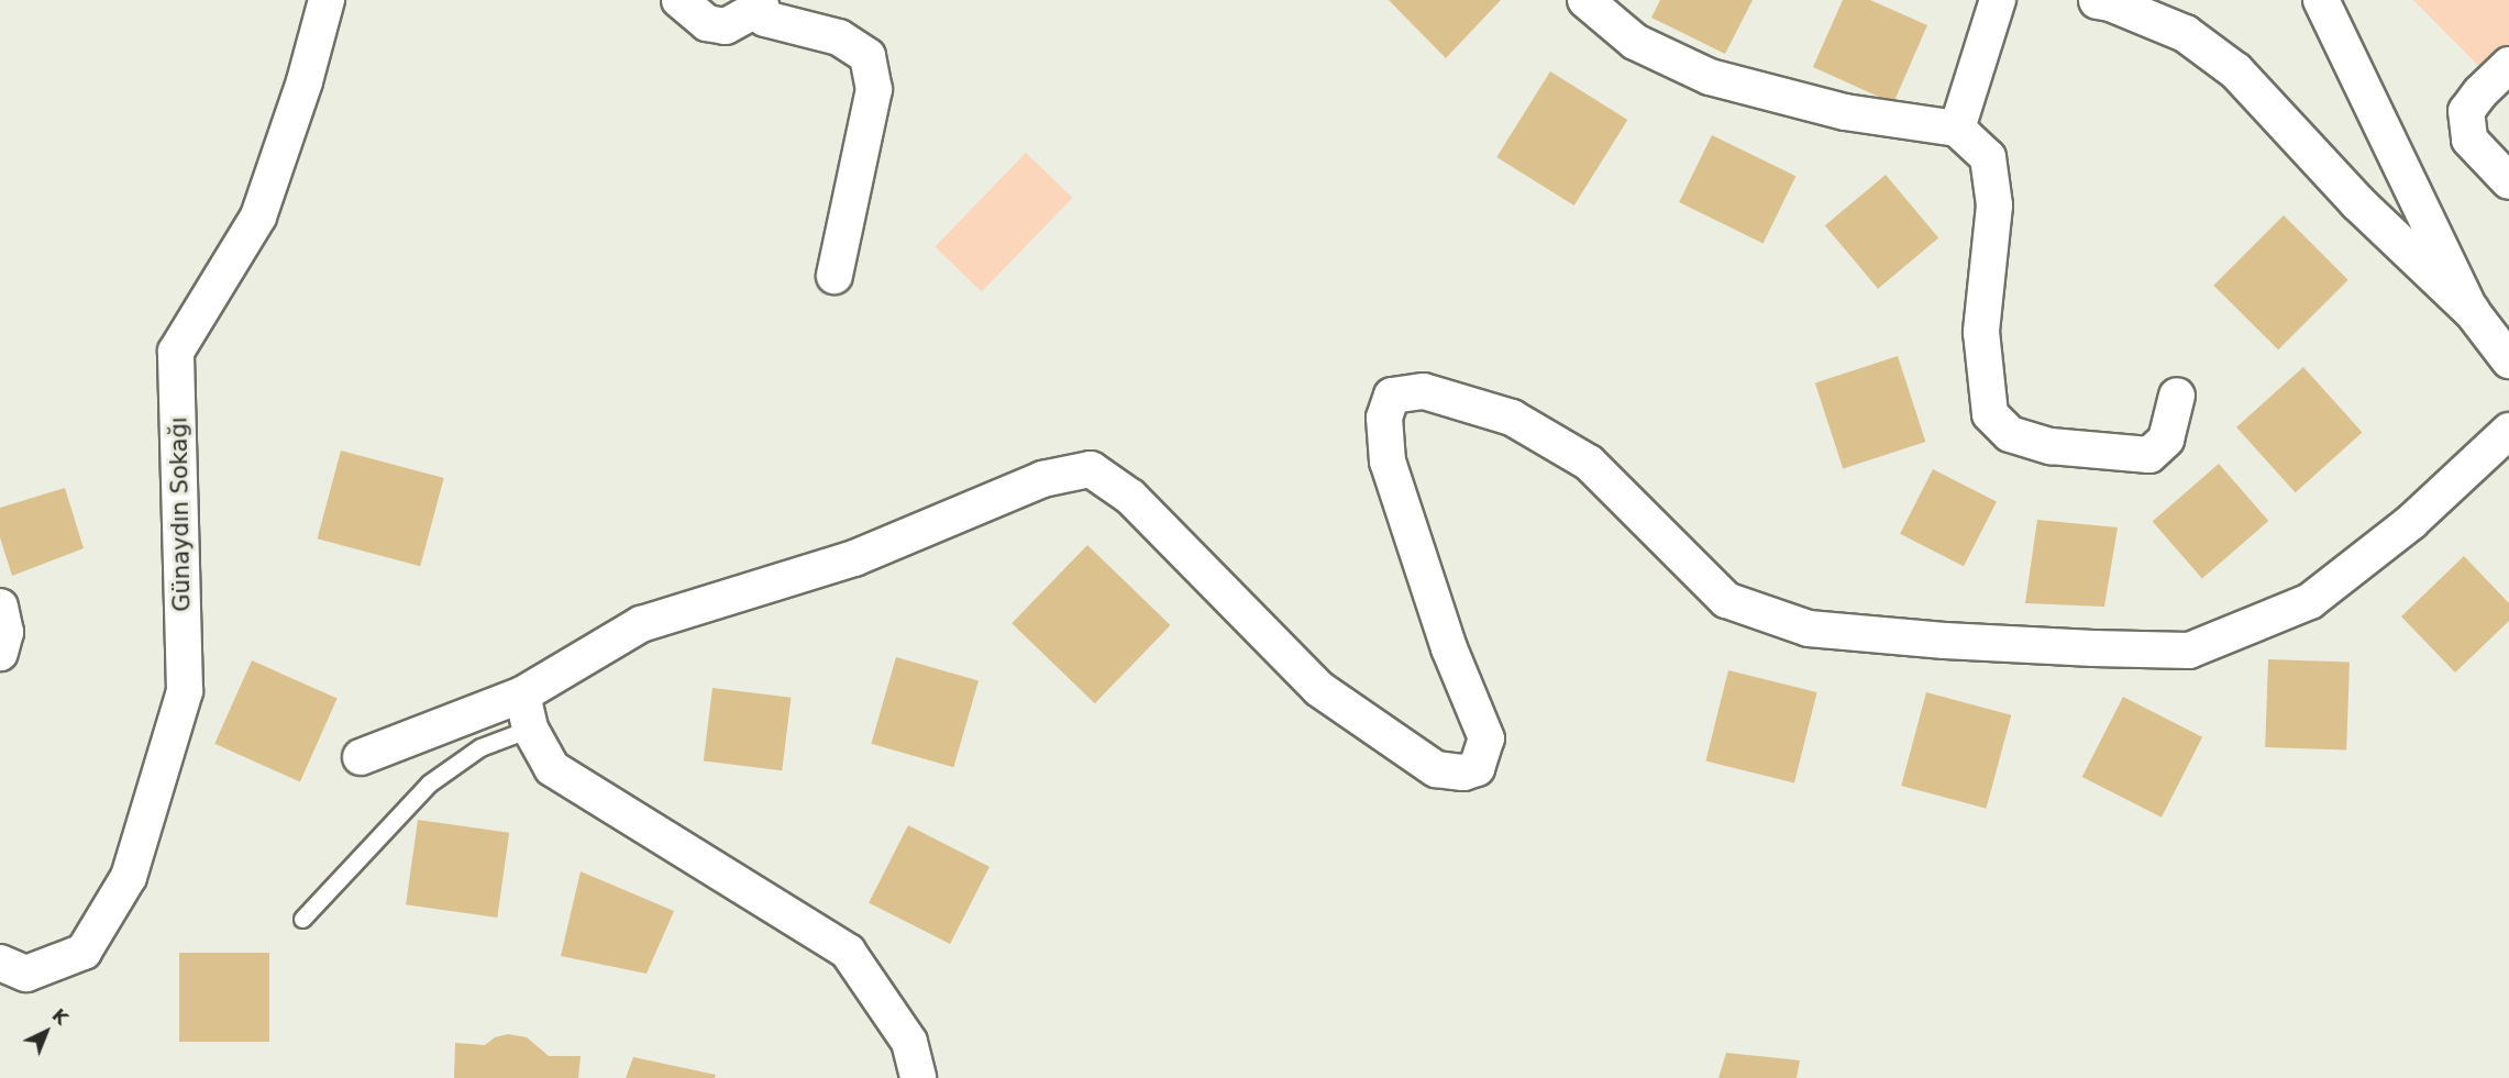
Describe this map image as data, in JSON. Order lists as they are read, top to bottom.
{
  "streets": {
    "street": ["Günaydın Sokağı"]
  },
  "north": "top right"
}
